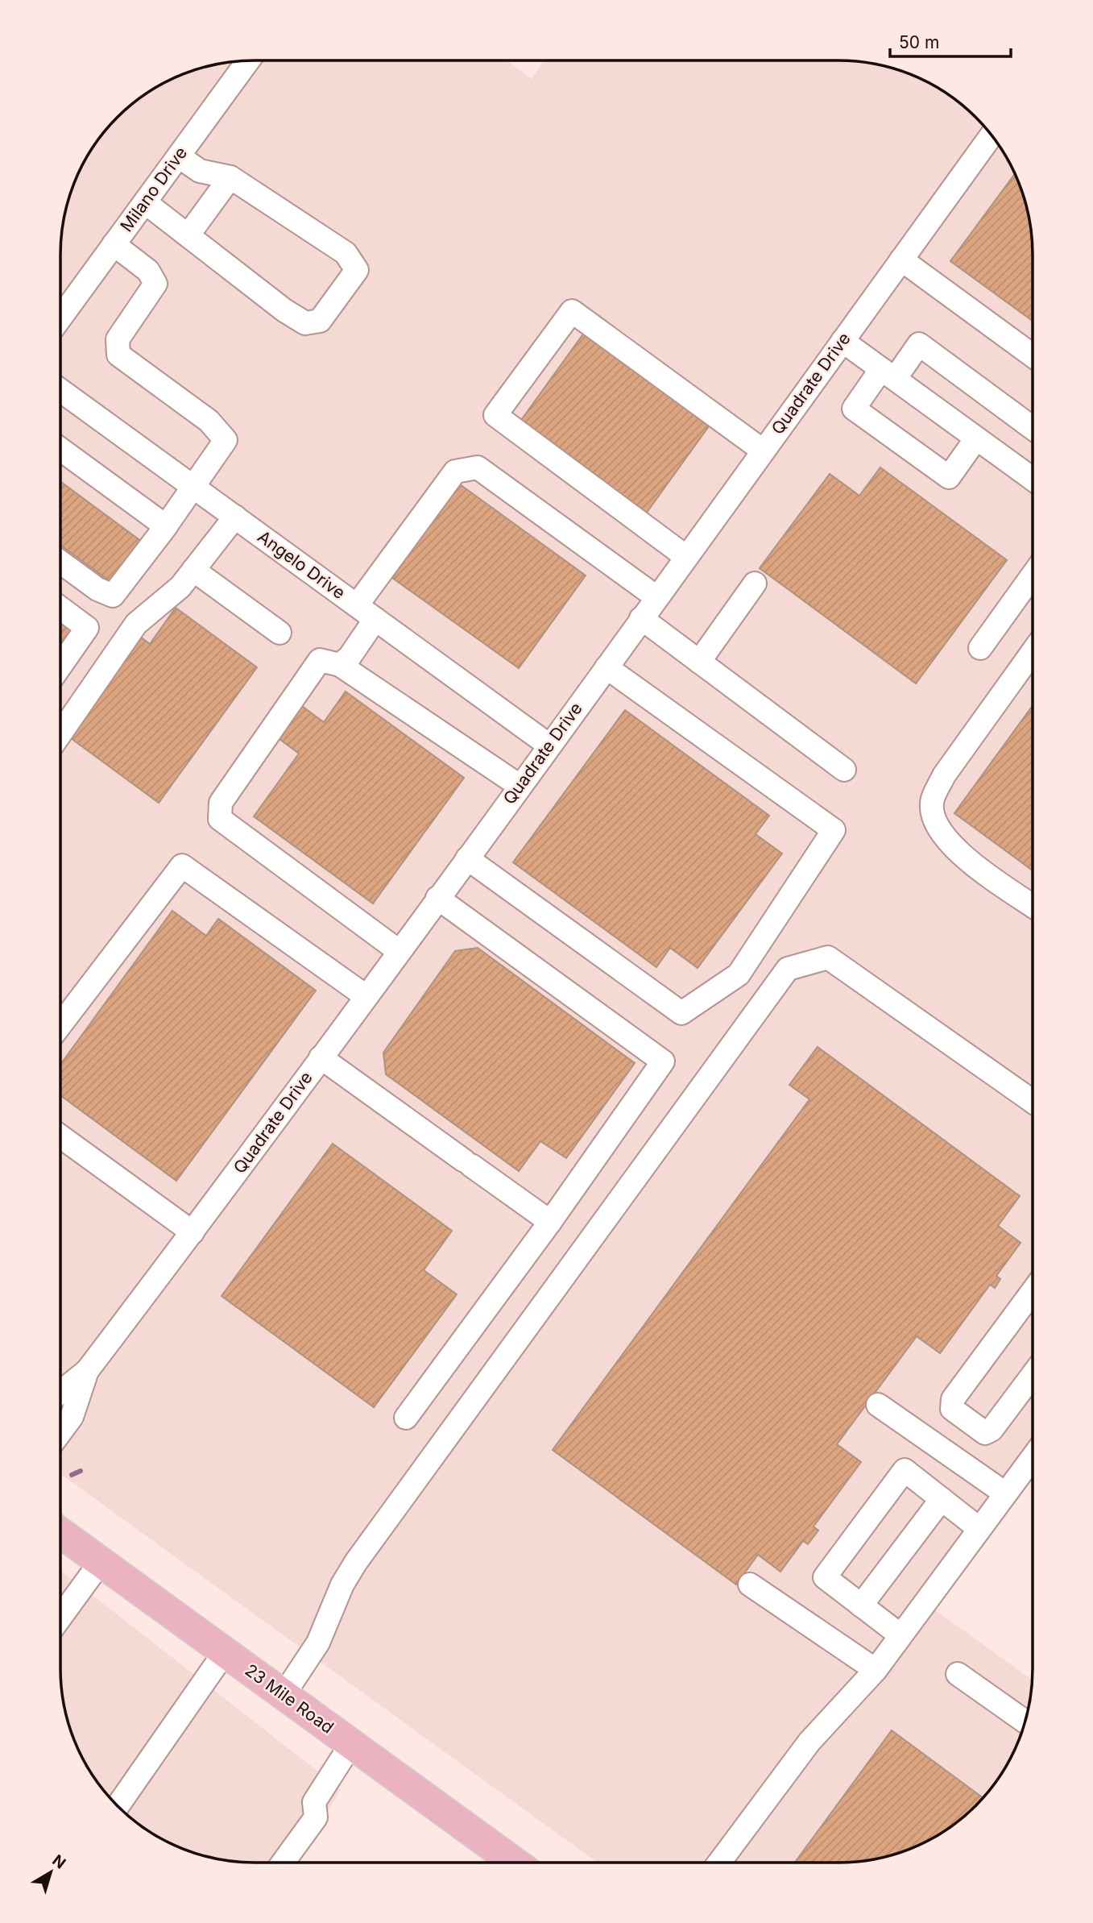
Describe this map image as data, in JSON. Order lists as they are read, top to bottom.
{
  "streets": {
    "main road": ["23 Mile Road"],
    "street": ["Milano Drive", "Quadrate Drive", "Angelo Drive"]
  },
  "crossings": [
    ["Quadrate Drive", "Angelo Drive"]
  ],
  "scale_bar": "50 m",
  "north": "top right"
}
